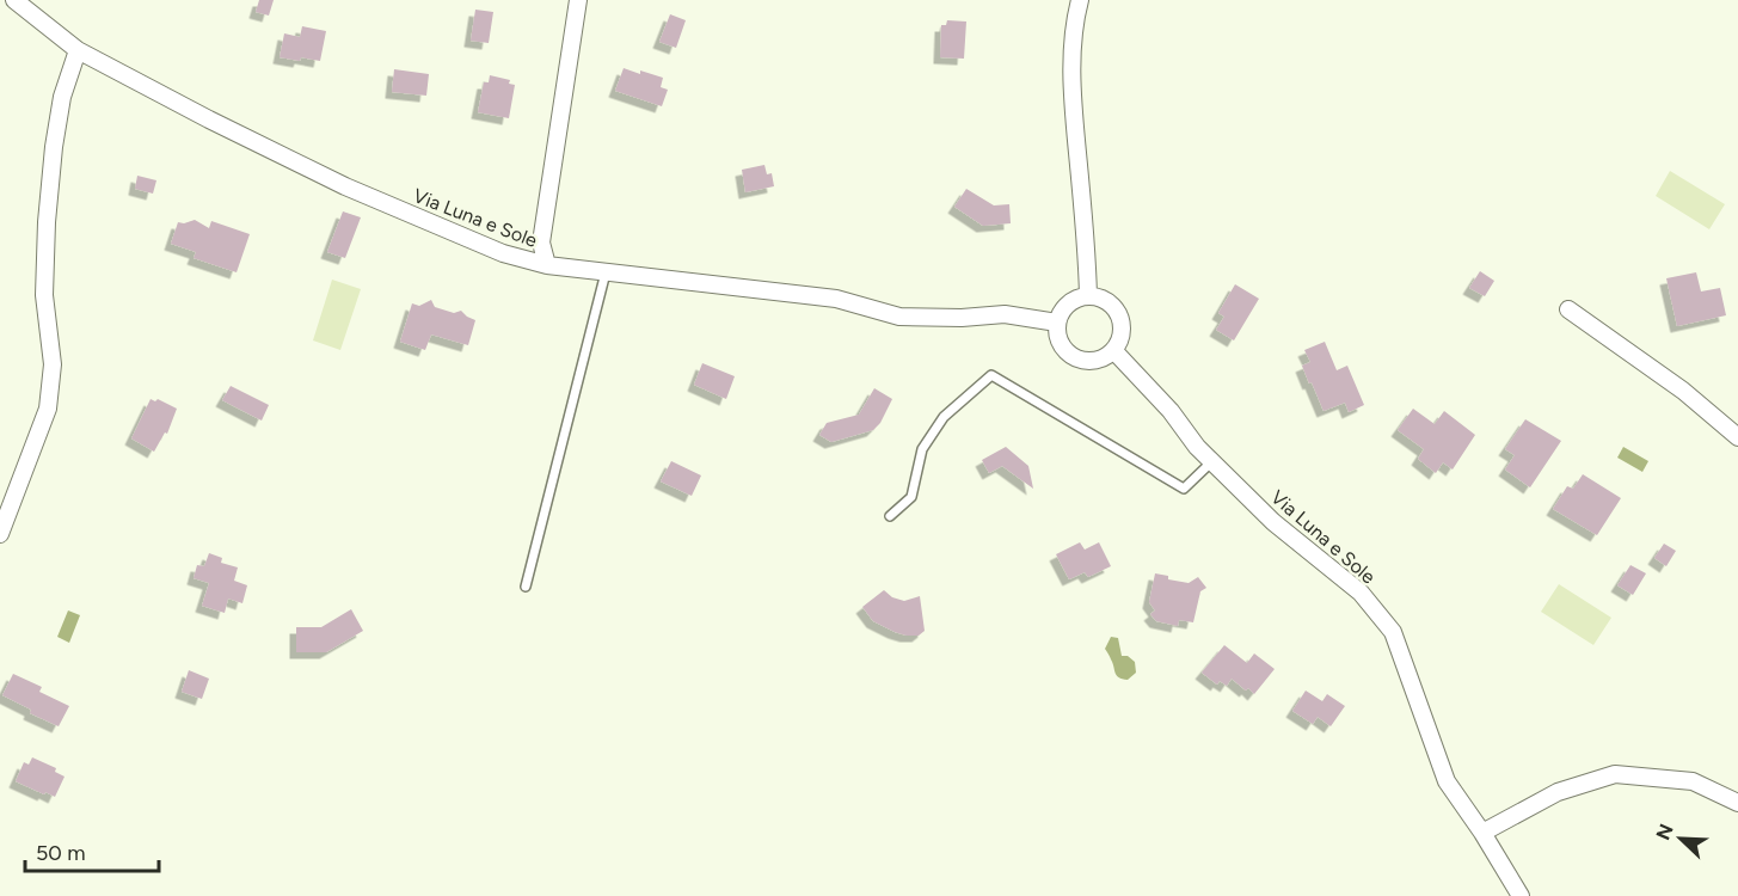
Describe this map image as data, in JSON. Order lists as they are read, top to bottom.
{
  "streets": {
    "street": ["Via Luna e Sole"]
  },
  "scale_bar": "50 m",
  "north": "top left"
}
